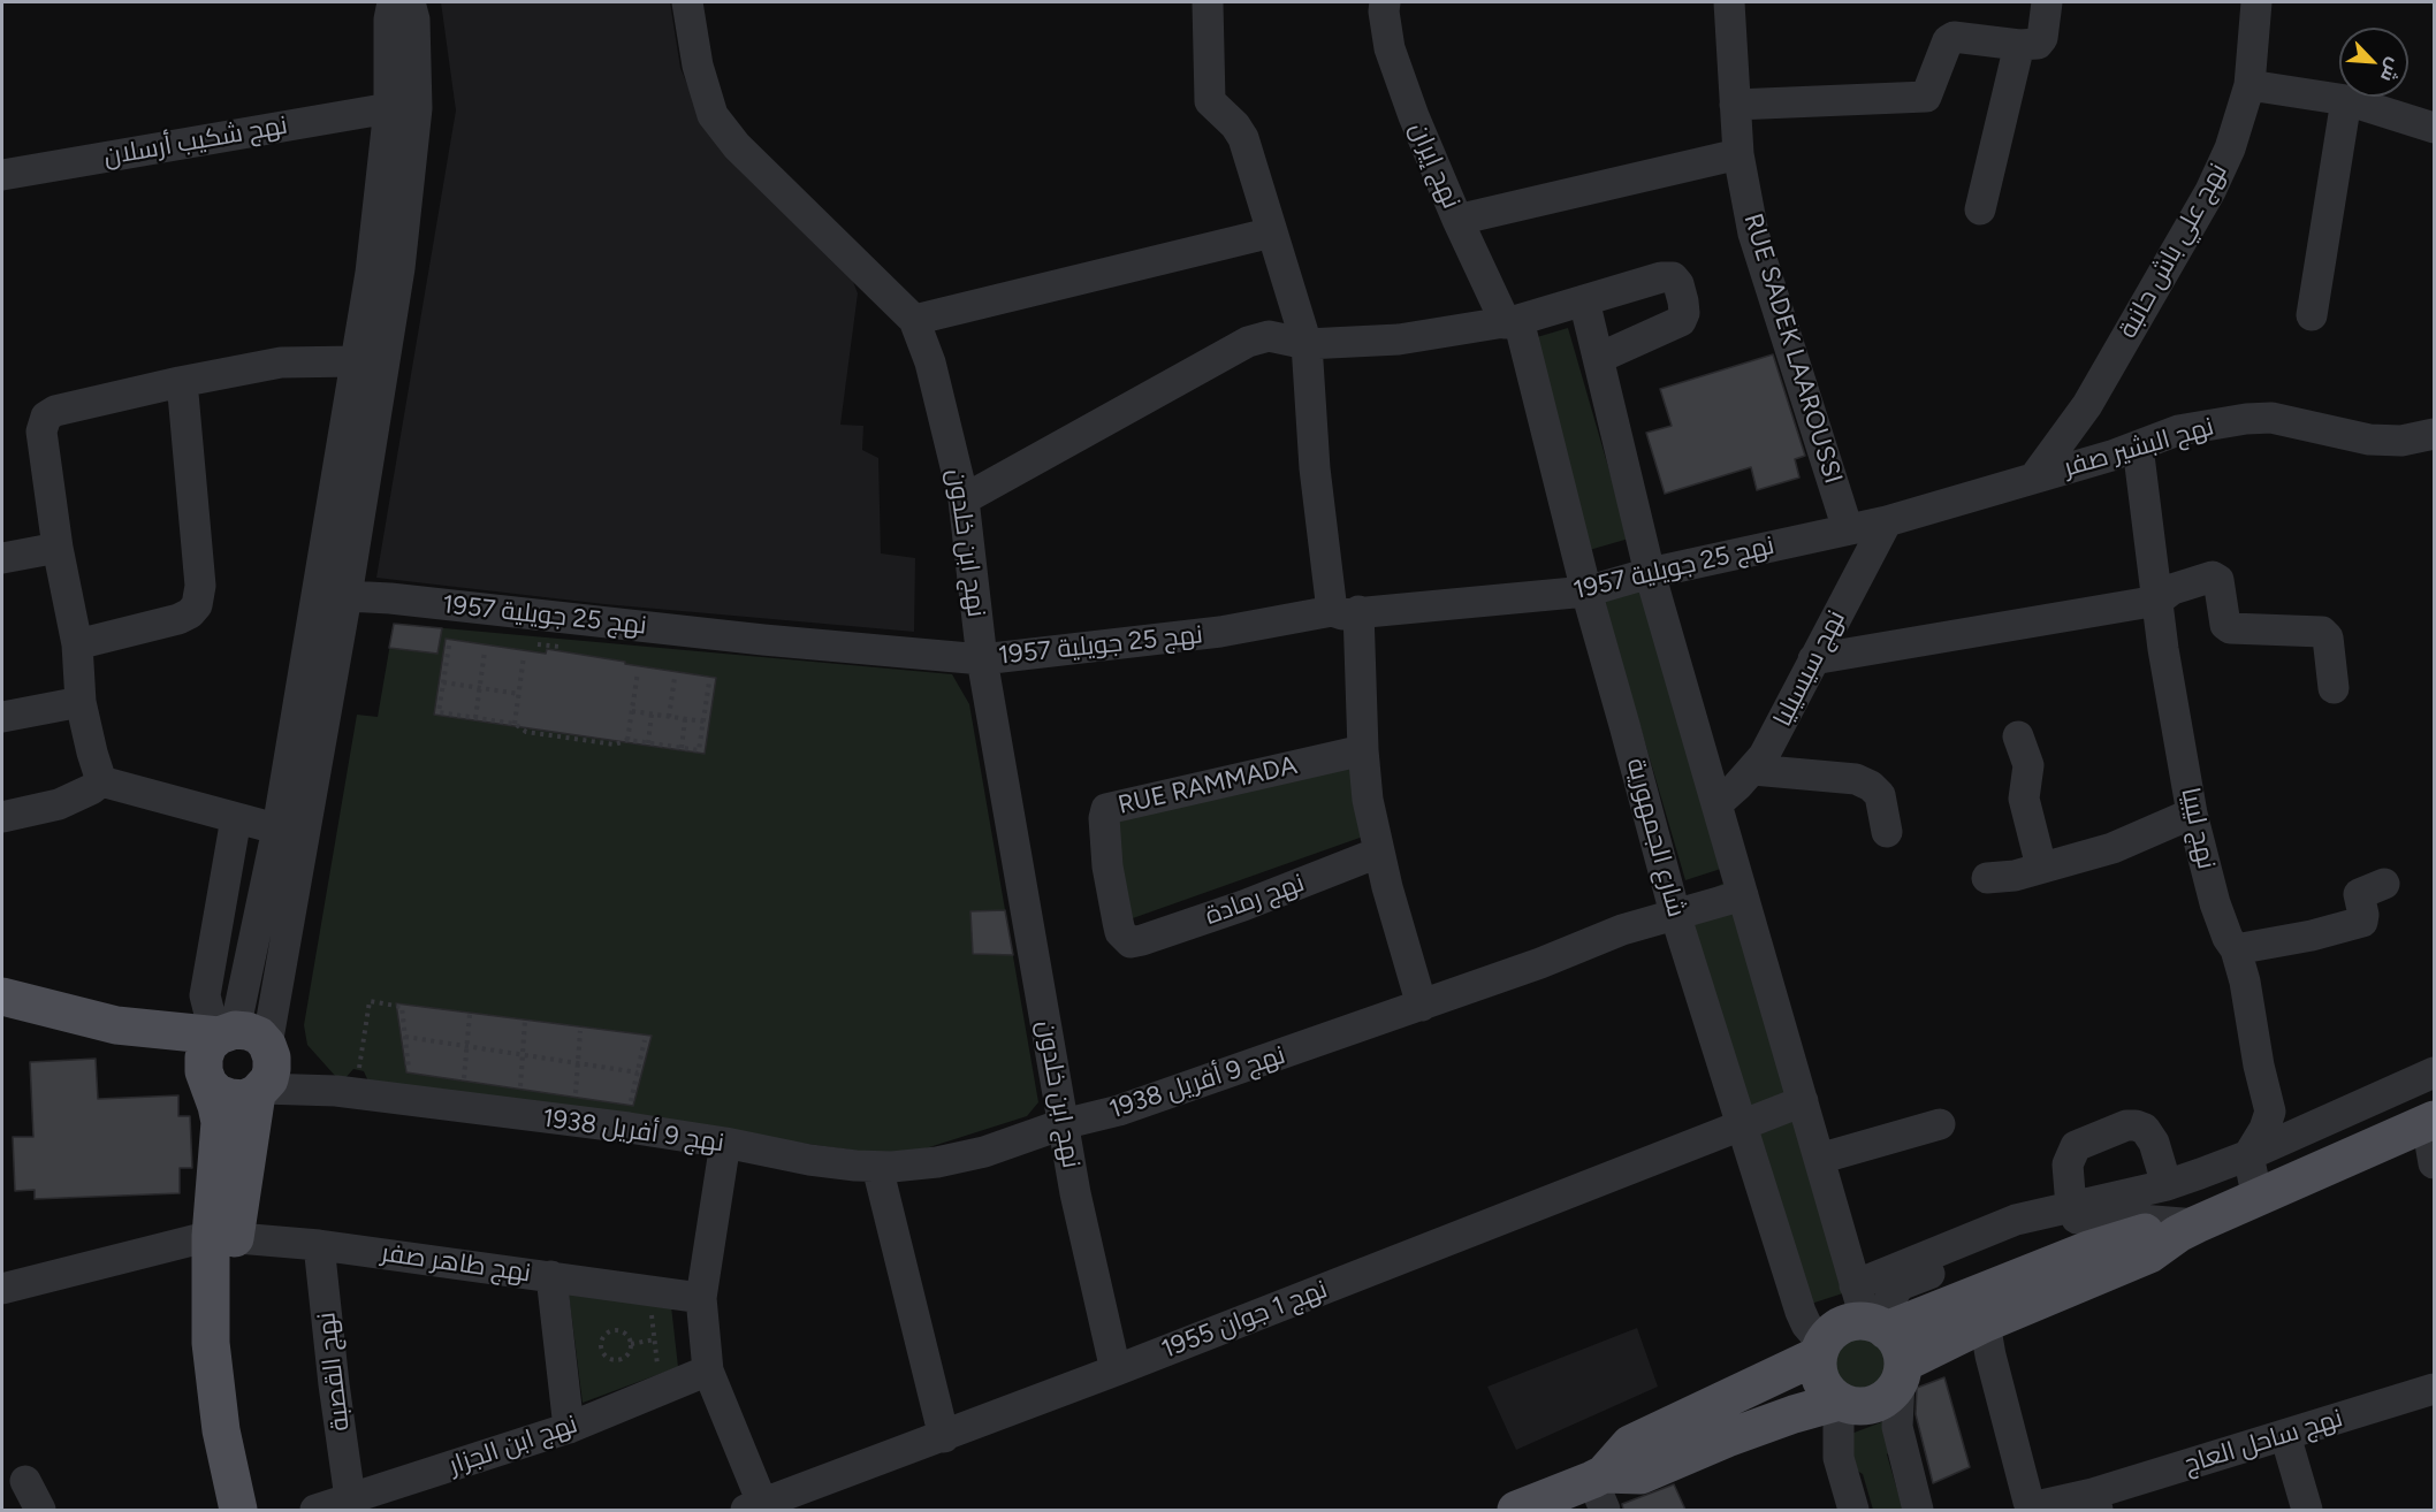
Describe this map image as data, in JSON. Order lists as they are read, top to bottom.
{
  "streets": {
    "street": [
      "نهج شكيب أرسلان",
      "نهج إيران",
      "نهج علي باش حانبة",
      "RUE SADEK LAAROUSSI",
      "نهج البشير صفر",
      "نهج ابن خلدون",
      "نهج 25 جويلية 1957",
      "نهج سيسيليا",
      "RUE RAMMADA",
      "نهج ليبيا",
      "شارع الجمهورية",
      "نهج رمادة",
      "نهج 9 أفريل 1938",
      "نهج طاهر صفر",
      "نهج 1 جوان 1955",
      "نهج القصبة",
      "نهج ساحل العاج",
      "نهج ابن الجزار"
    ]
  },
  "crossings": [
    ["نهج إيران", "شارع الجمهورية"],
    ["نهج علي باش حانبة", "نهج البشير صفر"],
    ["RUE SADEK LAAROUSSI", "نهج البشير صفر"],
    ["RUE SADEK LAAROUSSI", "نهج 25 جويلية 1957"],
    ["نهج البشير صفر", "نهج 25 جويلية 1957"],
    ["نهج البشير صفر", "نهج سيسيليا"],
    ["نهج البشير صفر", "نهج ليبيا"],
    ["نهج ابن خلدون", "نهج 25 جويلية 1957"],
    ["نهج ابن خلدون", "نهج 9 أفريل 1938"],
    ["نهج ابن خلدون", "نهج 1 جوان 1955"],
    ["نهج 25 جويلية 1957", "شارع الجمهورية"],
    ["RUE RAMMADA", "نهج رمادة"],
    ["شارع الجمهورية", "نهج 9 أفريل 1938"],
    ["شارع الجمهورية", "نهج 1 جوان 1955"],
    ["نهج طاهر صفر", "نهج القصبة"],
    ["نهج القصبة", "نهج ابن الجزار"]
  ],
  "north": "bottom right"
}
